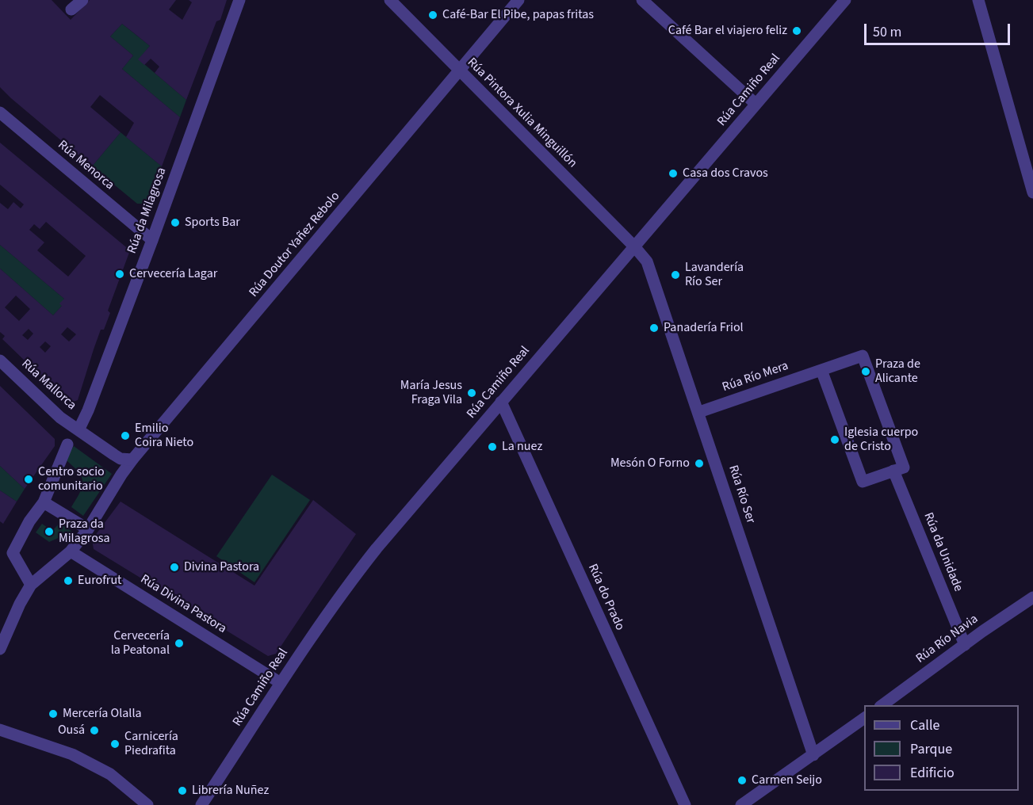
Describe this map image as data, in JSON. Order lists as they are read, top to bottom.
{
  "streets": {
    "street": [
      "Rúa Camiño Real",
      "Rúa Pintora Xulia Minguillón",
      "Rúa Menorca",
      "Rúa da Milagrosa",
      "Rúa Doutor Yañez Rebolo",
      "Rúa Río Mera",
      "Rúa Mallorca",
      "Rúa Río Ser",
      "Rúa da Unidade",
      "Rúa do Prado",
      "Rúa Divina Pastora",
      "Rúa Río Navia"
    ]
  },
  "crossings": [
    ["Rúa Camiño Real", "Rúa Pintora Xulia Minguillón"],
    ["Rúa Camiño Real", "Rúa Río Ser"],
    ["Rúa Camiño Real", "Rúa do Prado"],
    ["Rúa Camiño Real", "Rúa Divina Pastora"],
    ["Rúa Pintora Xulia Minguillón", "Rúa Doutor Yañez Rebolo"],
    ["Rúa Pintora Xulia Minguillón", "Rúa Río Ser"],
    ["Rúa Menorca", "Rúa da Milagrosa"],
    ["Rúa da Milagrosa", "Rúa Mallorca"],
    ["Rúa Río Mera", "Rúa Río Ser"],
    ["Rúa da Unidade", "Rúa Río Navia"]
  ],
  "places": [
    "Café-Bar El Pibe, papas fritas",
    "Café Bar el viajero feliz",
    "Casa dos Cravos",
    "Sports Bar",
    "Cervecería Lagar",
    "Lavandería Río Ser",
    "Panadería Friol",
    "Praza de Alicante",
    "María Jesus Fraga Vila",
    "Emilio Coira Nieto",
    "Iglesia cuerpo de Cristo",
    "La nuez",
    "Mesón O Forno",
    "Centro socio comunitario",
    "Praza da Milagrosa",
    "Divina Pastora",
    "Eurofrut",
    "Cervecería la Peatonal",
    "Mercería Olalla",
    "Ousá",
    "Carnicería Piedrafita",
    "Carmen Seijo",
    "Librería Nuñez"
  ],
  "legend": ["Calle", "Parque", "Edificio"],
  "scale_bar": "50 m"
}
